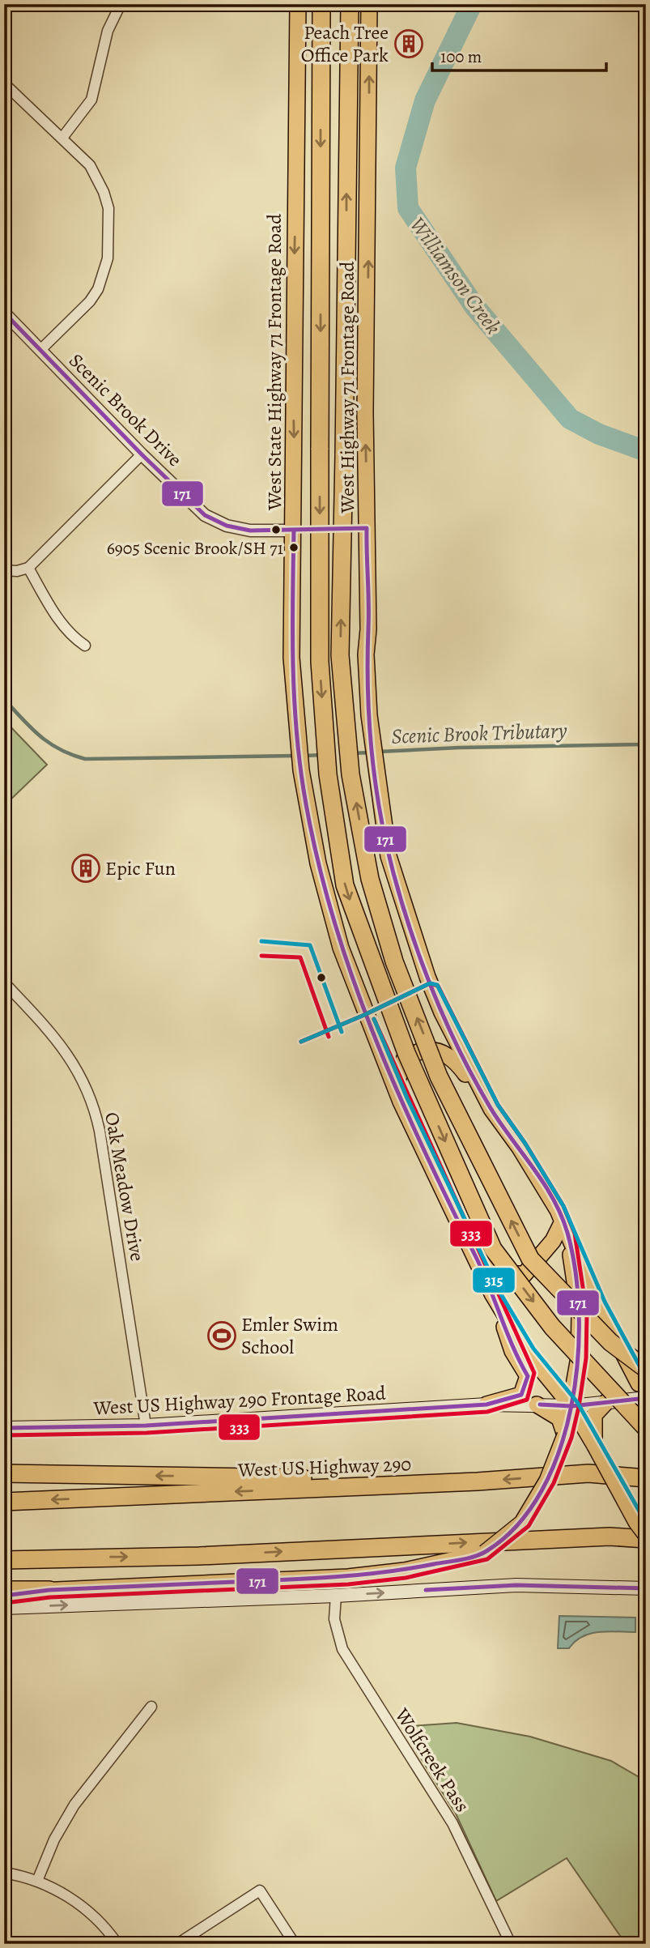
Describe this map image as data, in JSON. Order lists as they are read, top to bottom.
{
  "streets": {
    "highway": ["West US Highway 290"],
    "main road": ["West State Highway 71 Frontage Road", "West Highway 71 Frontage Road", "West US Highway 290 Frontage Road"],
    "street": ["Scenic Brook Drive", "Oak Meadow Drive", "Wolfcreek Pass"]
  },
  "crossings": [
    ["West State Highway 71 Frontage Road", "Scenic Brook Drive"],
    ["West State Highway 71 Frontage Road", "West US Highway 290 Frontage Road"],
    ["Oak Meadow Drive", "West US Highway 290 Frontage Road"]
  ],
  "one_way": ["West Highway 71 Frontage Road"],
  "water": ["Williamson Creek", "Scenic Brook Tributary"],
  "places": {
    "building": ["Peach Tree Office Park", "Epic Fun"],
    "other": ["6905 Scenic Brook/SH 71"],
    "sports": ["Emler Swim School"]
  },
  "lines": ["transit line 171", "transit line 315", "transit line 333"],
  "scale_bar": "100 m"
}
